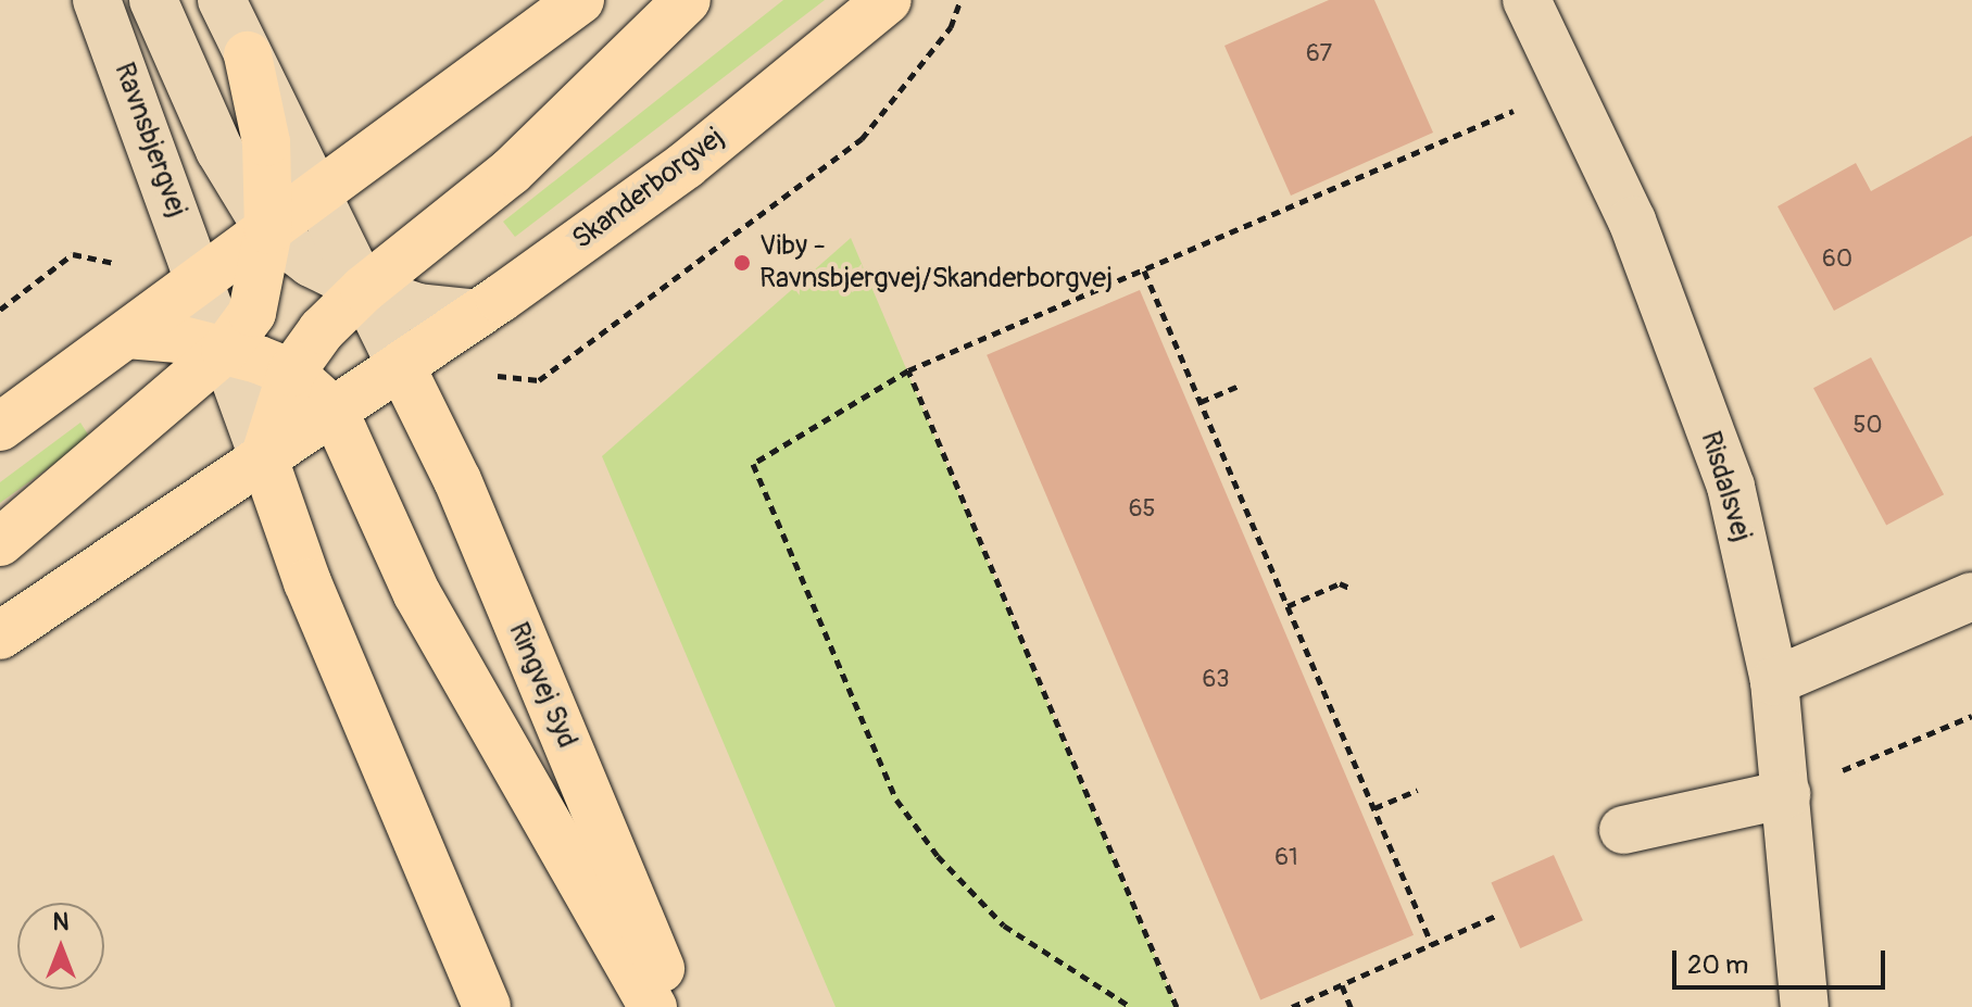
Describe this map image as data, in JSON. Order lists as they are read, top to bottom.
{
  "streets": {
    "main road": ["Skanderborgvej", "Ringvej Syd"],
    "street": ["Ravnsbjergvej", "Risdalsvej"]
  },
  "crossings": [
    ["Skanderborgvej", "Ringvej Syd"]
  ],
  "places": ["Viby - Ravnsbjergvej/Skanderborgvej"],
  "house_numbers": [
    "67",
    "60",
    "50",
    "65",
    "63",
    "61"
  ],
  "scale_bar": "20 m",
  "north": "top"
}
